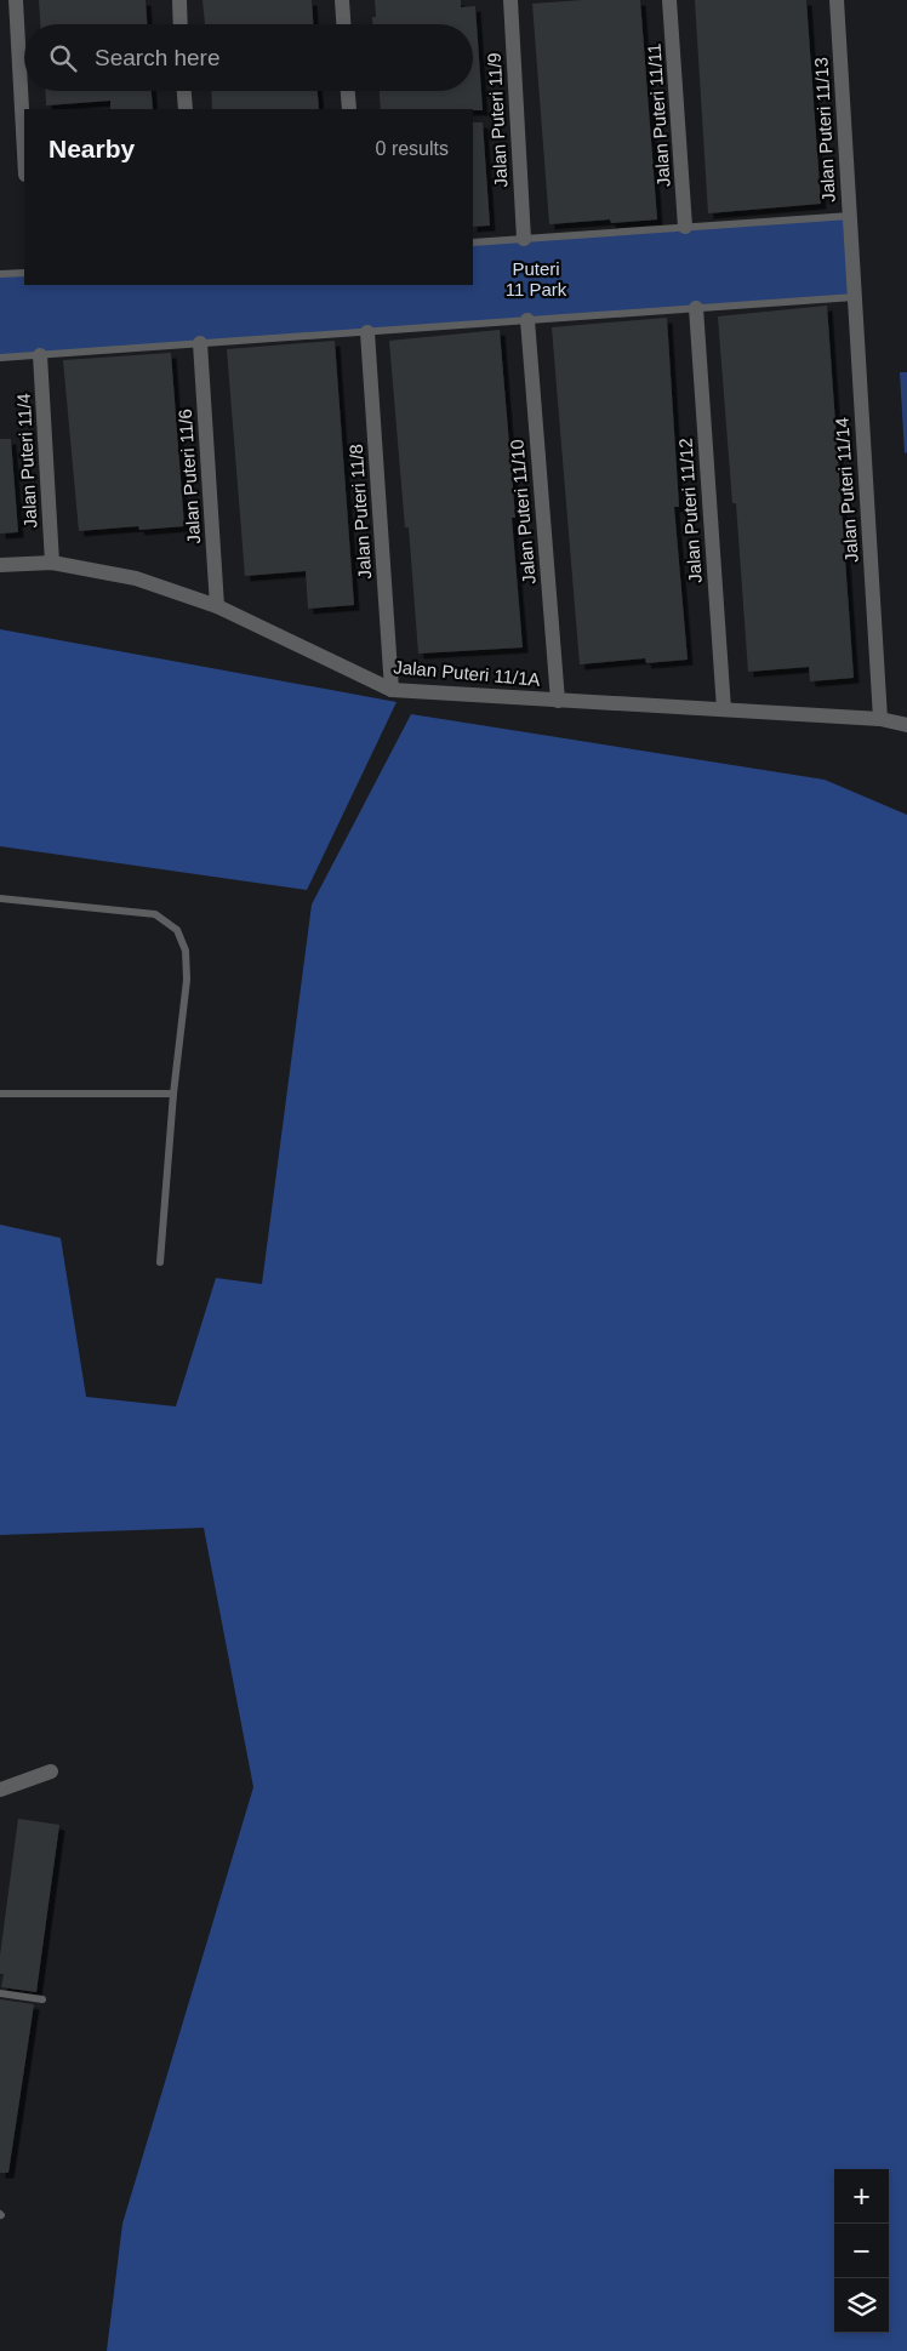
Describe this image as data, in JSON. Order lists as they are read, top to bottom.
{
  "streets": {
    "street": [
      "Jalan Puteri 11/11",
      "Jalan Puteri 11/9",
      "Jalan Puteri 11/13",
      "Jalan Puteri 11/4",
      "Jalan Puteri 11/6",
      "Jalan Puteri 11/14",
      "Jalan Puteri 11/12",
      "Jalan Puteri 11/8",
      "Jalan Puteri 11/10",
      "Jalan Puteri 11/1A"
    ]
  },
  "crossings": [
    ["Jalan Puteri 11/13", "Jalan Puteri 11/14"],
    ["Jalan Puteri 11/4", "Jalan Puteri 11/1A"],
    ["Jalan Puteri 11/6", "Jalan Puteri 11/1A"],
    ["Jalan Puteri 11/14", "Jalan Puteri 11/1A"],
    ["Jalan Puteri 11/12", "Jalan Puteri 11/1A"],
    ["Jalan Puteri 11/8", "Jalan Puteri 11/1A"],
    ["Jalan Puteri 11/10", "Jalan Puteri 11/1A"]
  ],
  "parks": ["Puteri 11 Park"],
  "page": {
    "search": "Search here",
    "heading": ["Nearby", "0 results"],
    "map_buttons": ["+", "−"]
  }
}
